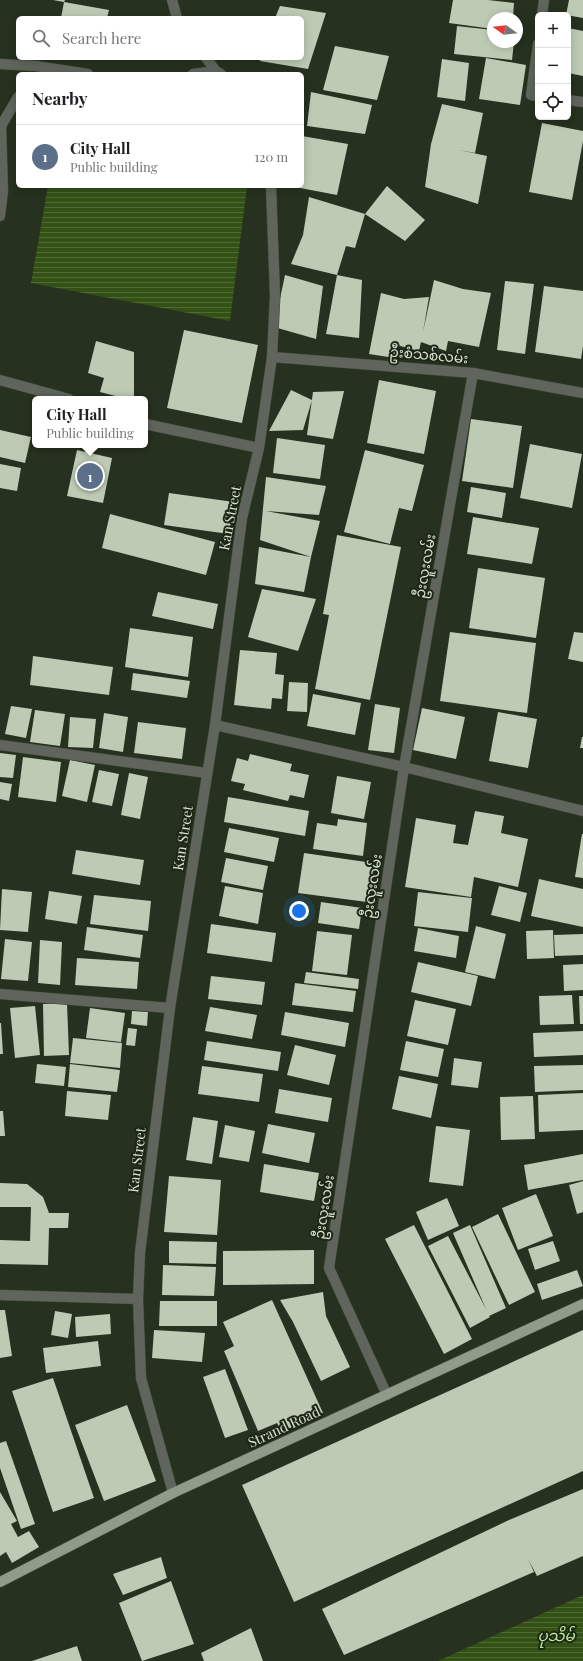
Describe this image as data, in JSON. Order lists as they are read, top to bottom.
{
  "streets": {
    "main road": ["Strand Road"],
    "street": ["ဦးစံသစ်လမ်း", "Kan Street", "ဦးလူးလမ်း"]
  },
  "crossings": [
    ["ဦးစံသစ်လမ်း", "Kan Street"],
    ["ဦးစံသစ်လမ်း", "ဦးလူးလမ်း"],
    ["Kan Street", "Strand Road"],
    ["ဦးလူးလမ်း", "Strand Road"]
  ],
  "water": ["ပုသိမ်"],
  "north": "left",
  "page": {
    "map_buttons": ["+", "−"],
    "search": "Search here",
    "heading": "Nearby",
    "list": [
      {
        "mark": "1",
        "name": "City Hall",
        "note": "Public building",
        "value": "120 m"
      }
    ],
    "popup": ["City Hall", "Public building"],
    "pins": "1"
  }
}
